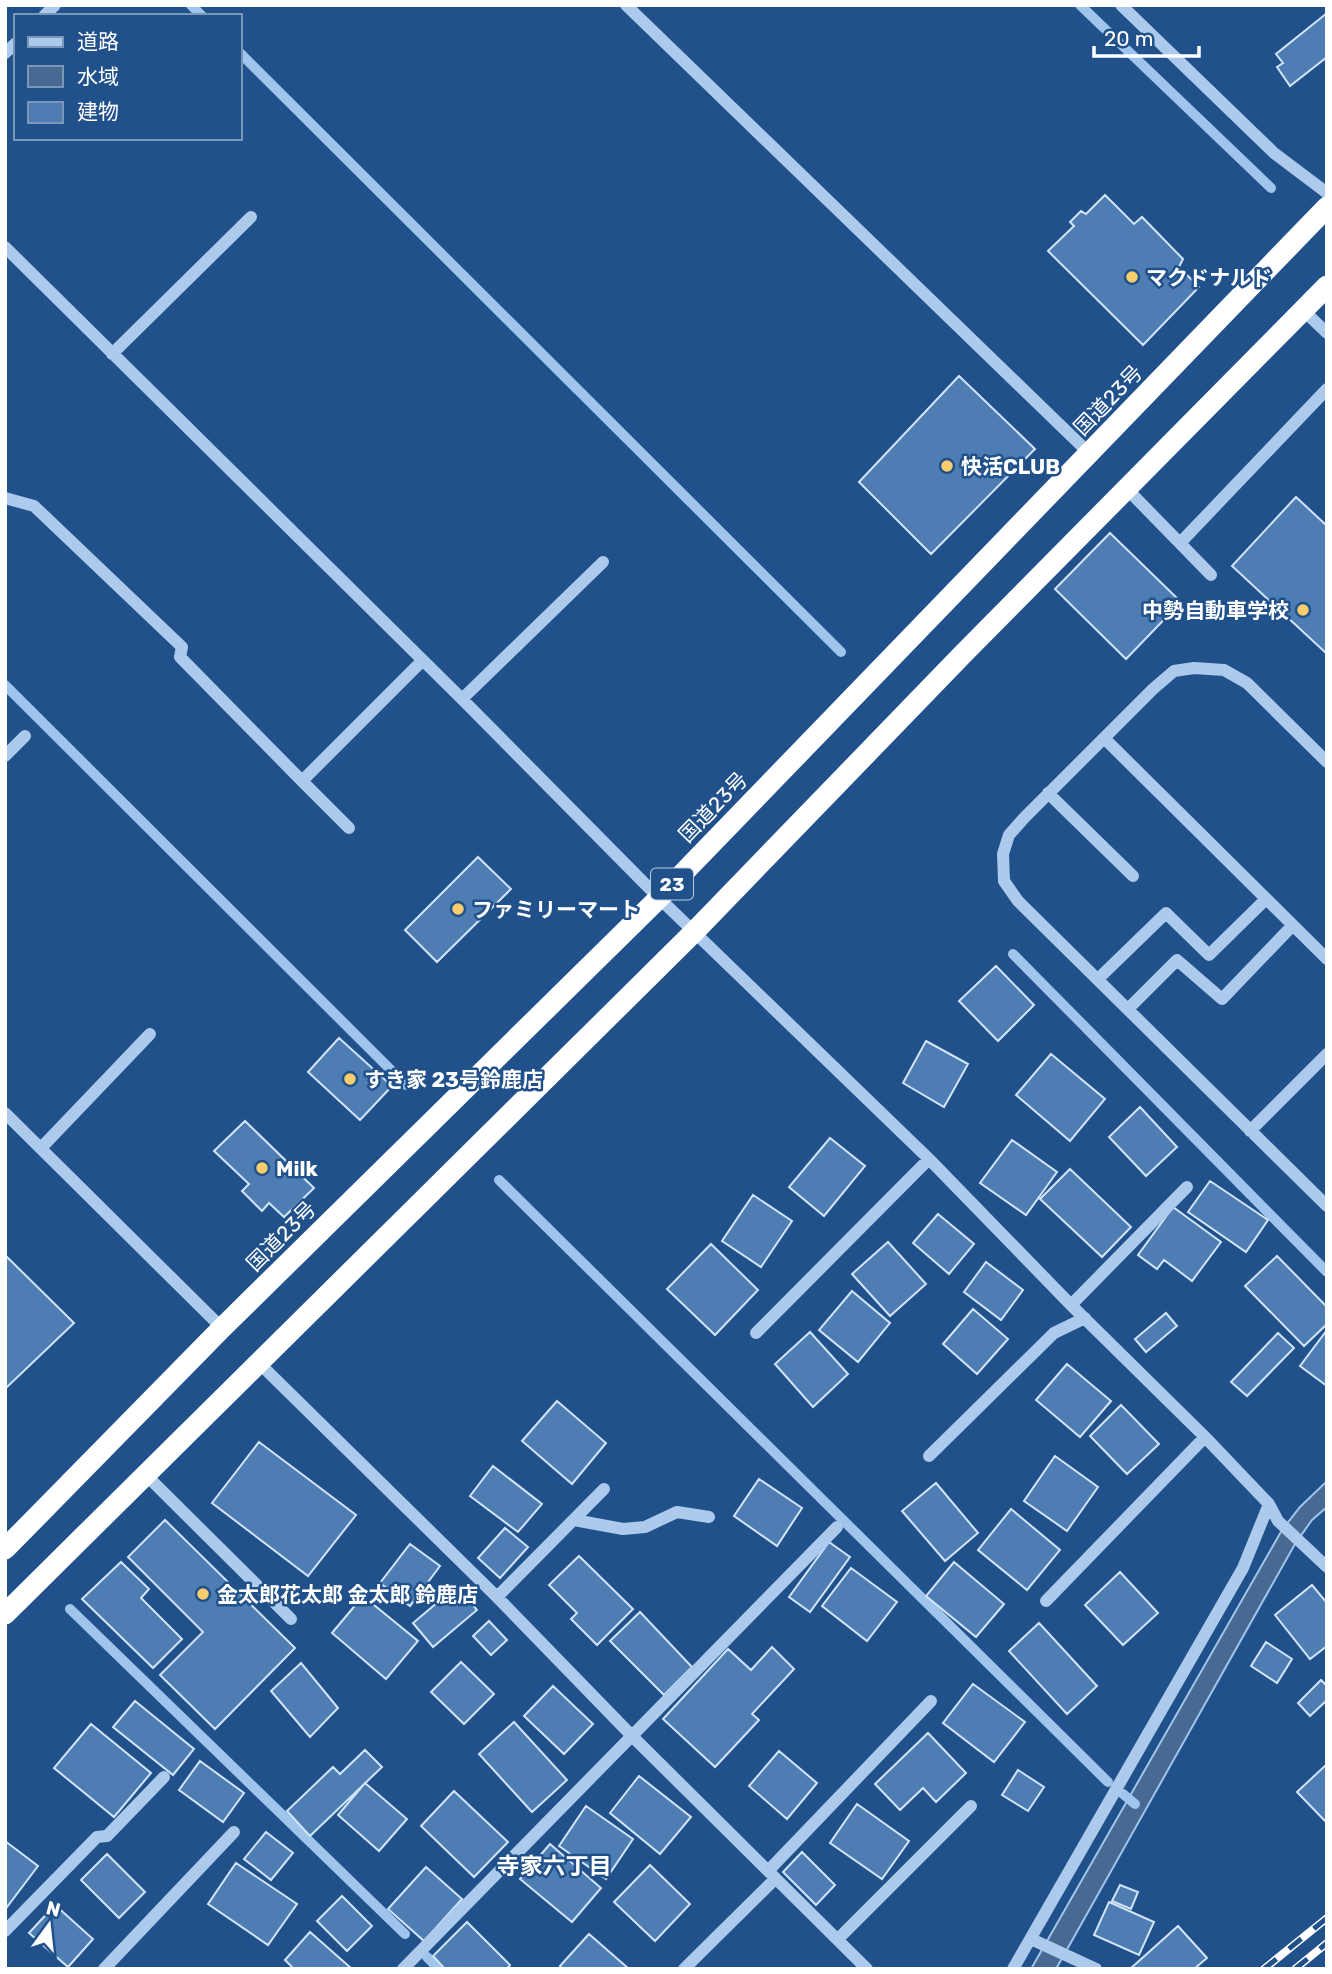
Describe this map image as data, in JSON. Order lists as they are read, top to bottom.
{
  "streets": {
    "highway": ["国道23号", "23"]
  },
  "districts": ["寺家六丁目"],
  "places": [
    "マクドナルド",
    "快活CLUB",
    "中勢自動車学校",
    "ファミリーマート",
    "すき家 23号鈴鹿店",
    "Milk",
    "金太郎花太郎 金太郎 鈴鹿店"
  ],
  "legend": ["道路", "水域", "建物"],
  "scale_bar": "20 m",
  "north": "top"
}
